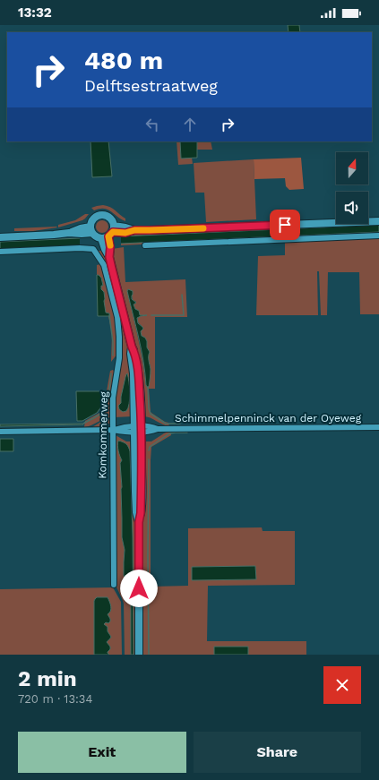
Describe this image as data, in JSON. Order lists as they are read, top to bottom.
{
  "streets": {
    "street": ["Schimmelpenninck van der Oyeweg", "Komkommerweg"]
  },
  "crossings": [
    ["Schimmelpenninck van der Oyeweg", "Komkommerweg"]
  ],
  "north": "top",
  "page": {
    "status": "13:32",
    "turn": ["480 m", "Delftsestraatweg"],
    "heading": ["2 min", "720 m · 13:34"],
    "buttons": ["Exit", "Share"]
  }
}
